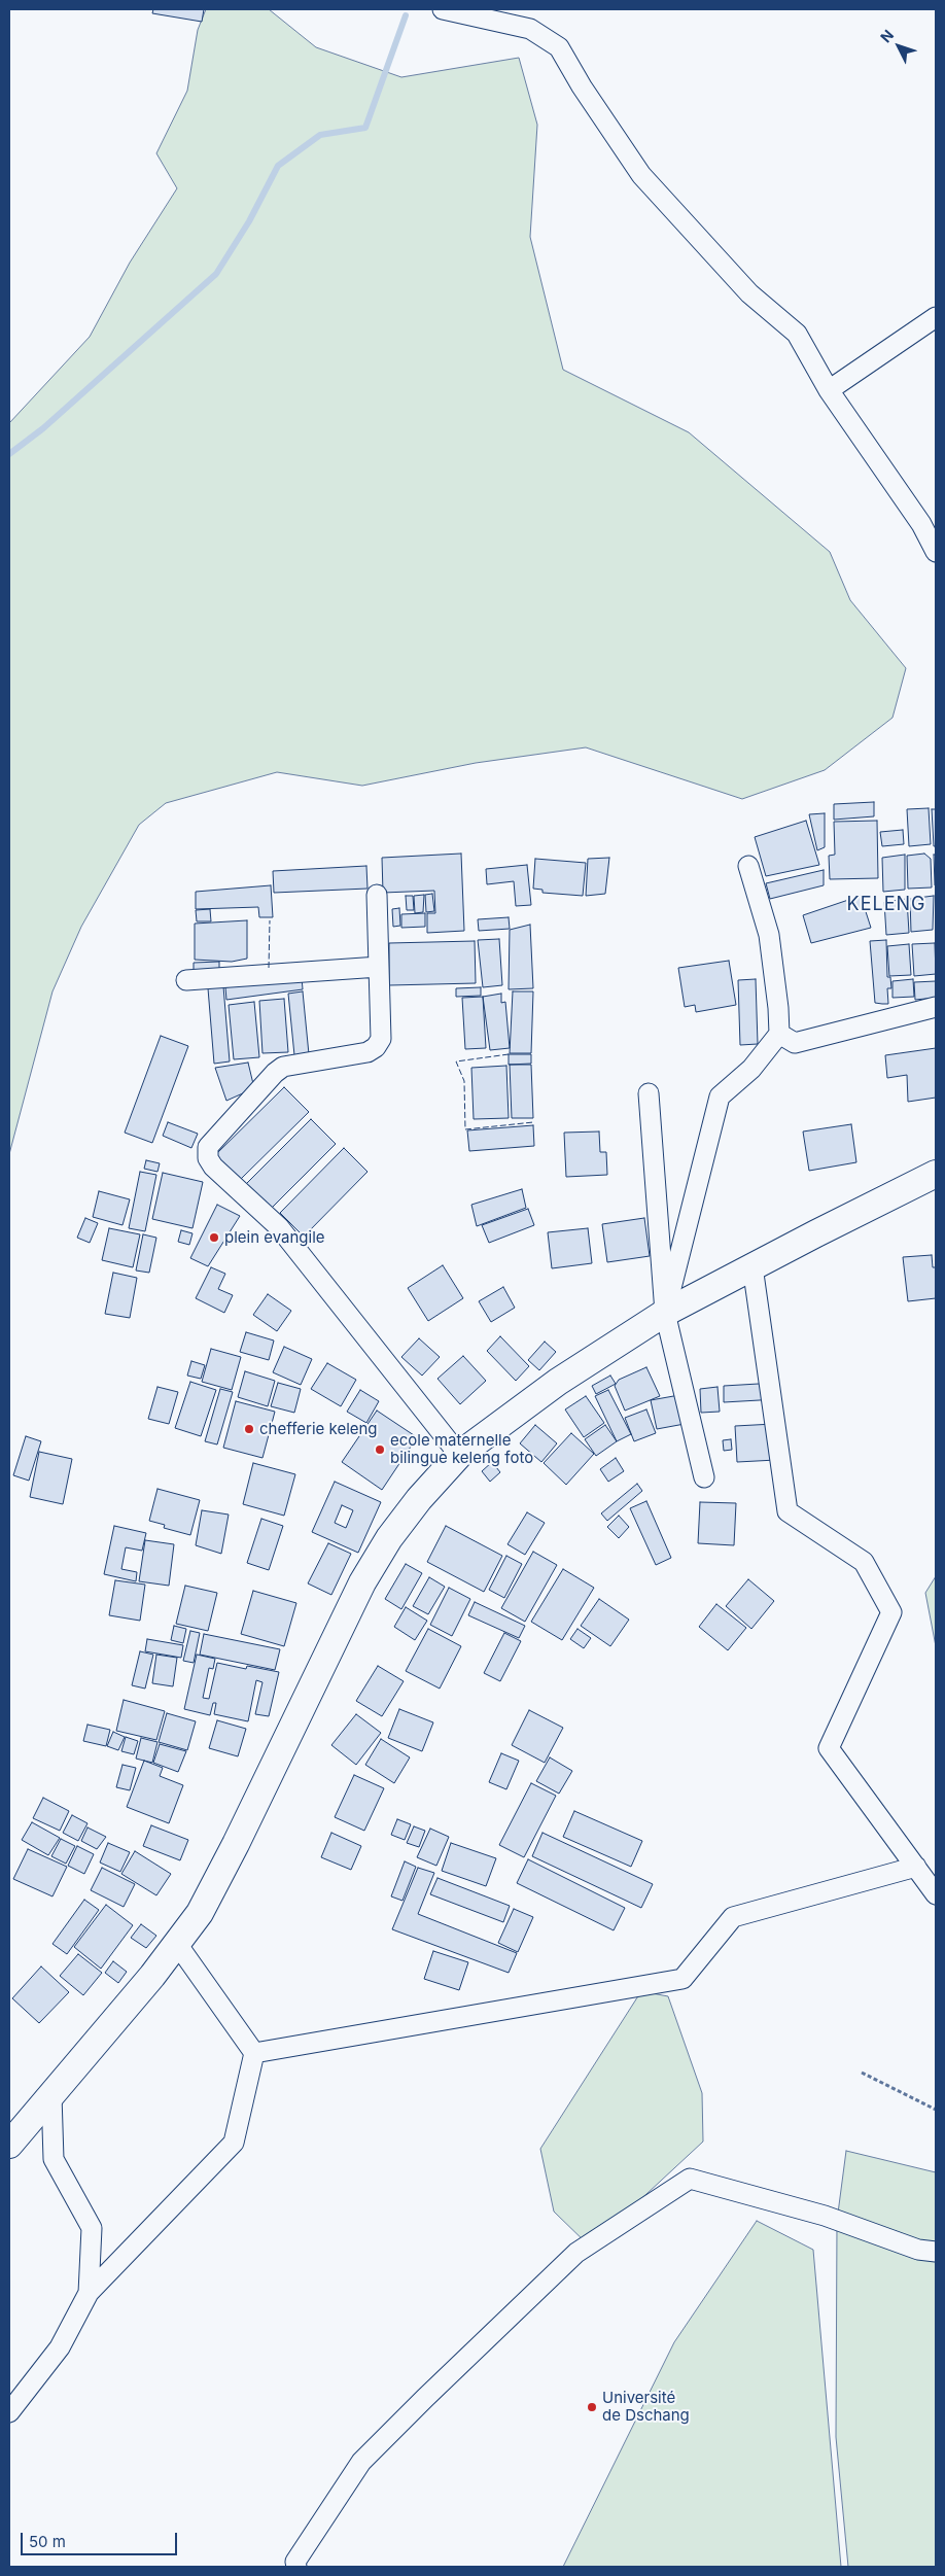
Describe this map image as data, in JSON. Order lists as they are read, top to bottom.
{
  "districts": ["KELENG"],
  "places": [
    "plein evangile",
    "chefferie keleng",
    "ecole maternelle bilingue keleng foto",
    "Université de Dschang"
  ],
  "scale_bar": "50 m",
  "north": "top left"
}
